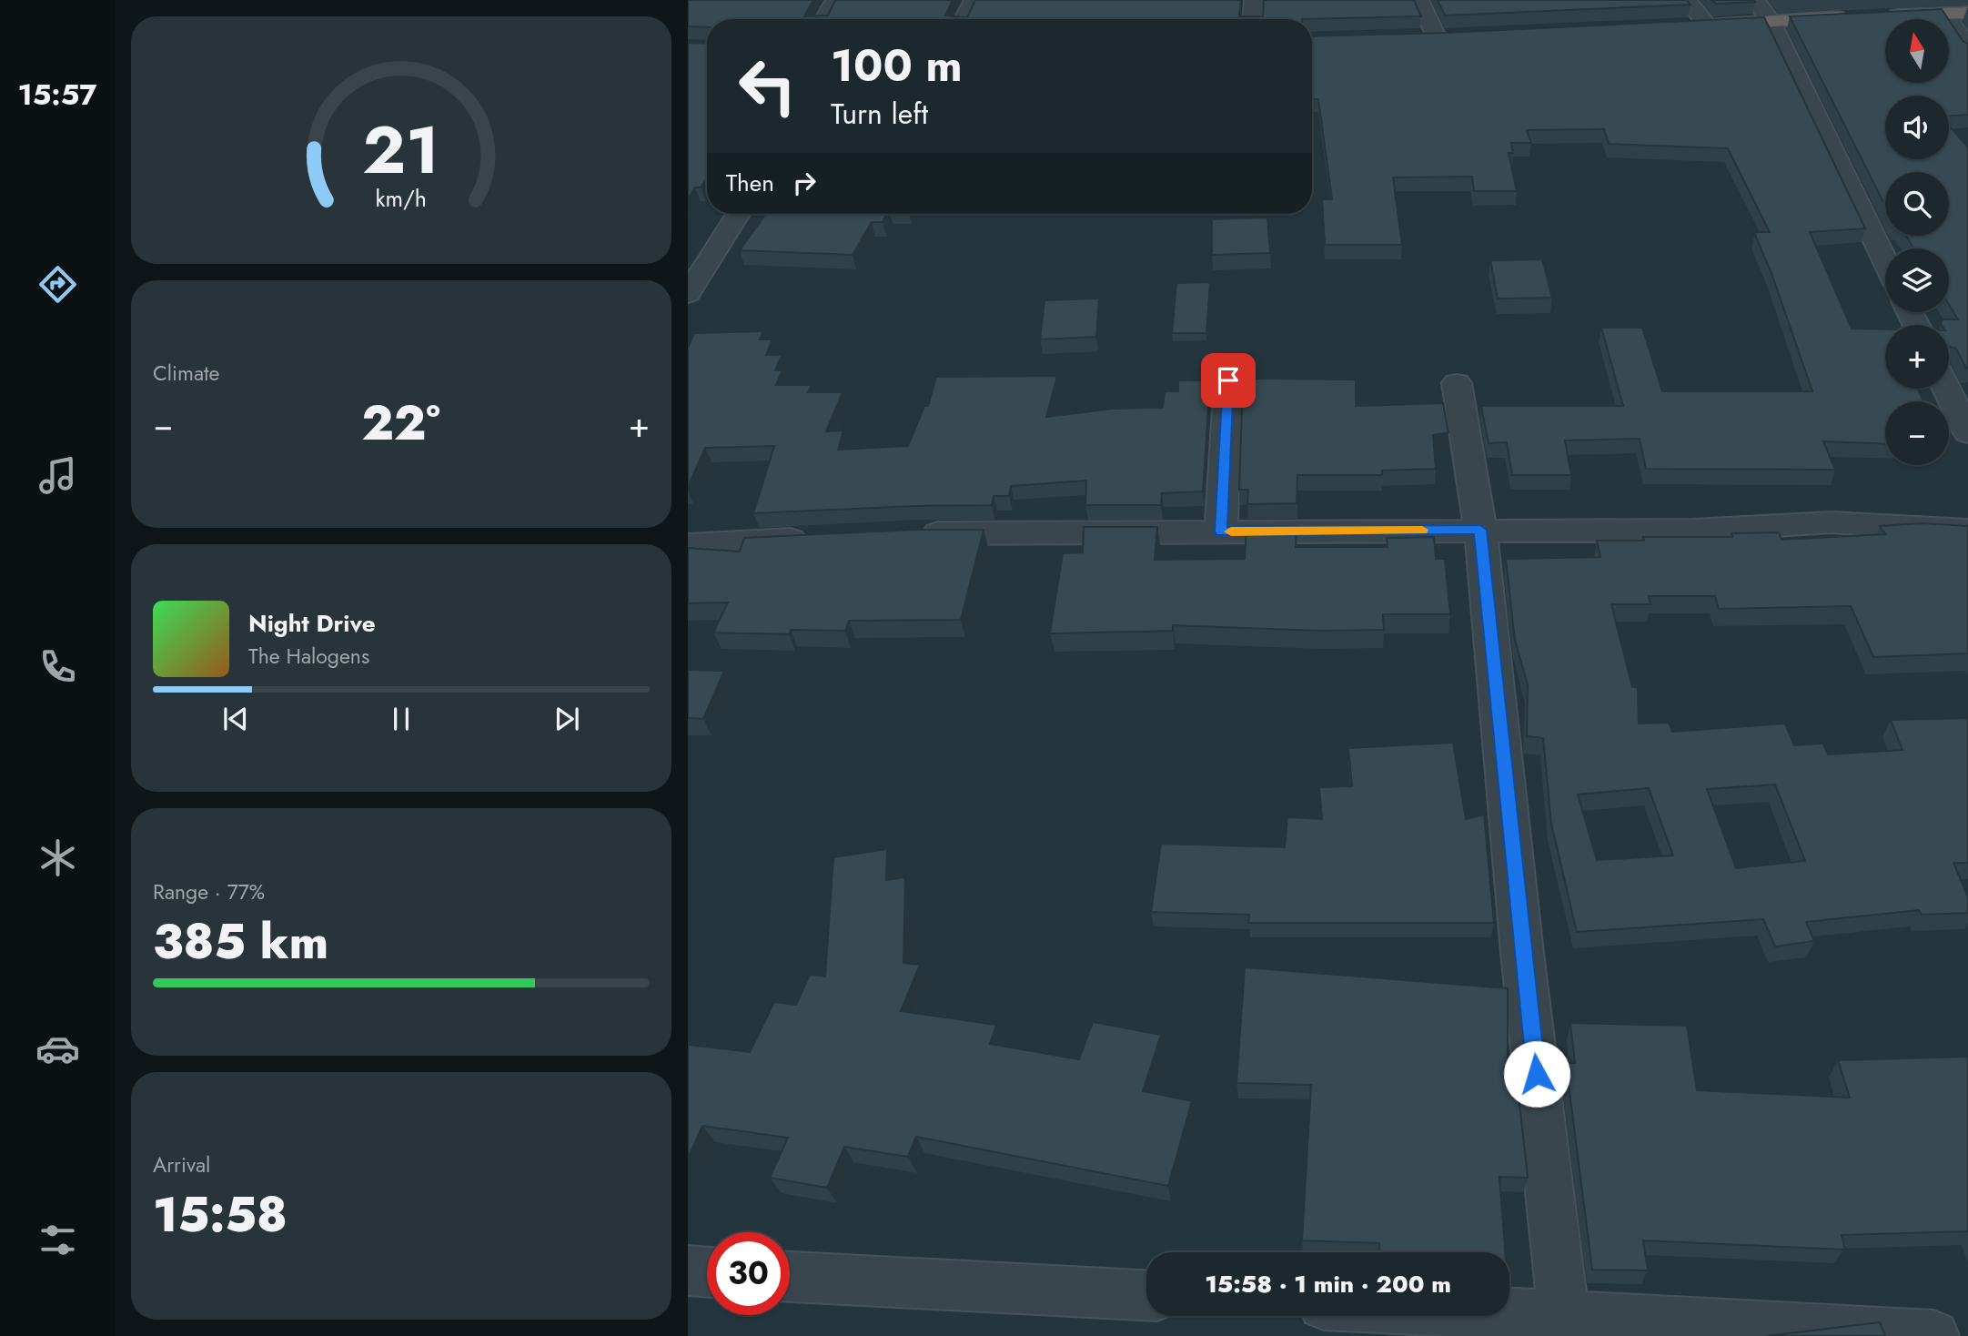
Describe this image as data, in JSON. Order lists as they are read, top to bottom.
{
  "north": "top",
  "page": {
    "tabs": "15:57",
    "map_buttons": ["+", "−"],
    "turn": ["100 m", "Turn left"],
    "then": "Then",
    "tile": [
      "Climate",
      ["Range · 77%", "385 km"],
      ["Arrival", "15:58"]
    ],
    "heat": ["−", "22°", "+"],
    "song": ["Night Drive", "The Halogens"],
    "limit": "30",
    "trip": "15:58 · 1 min · 200 m",
    "gauge": ["21", "km/h"]
  }
}
